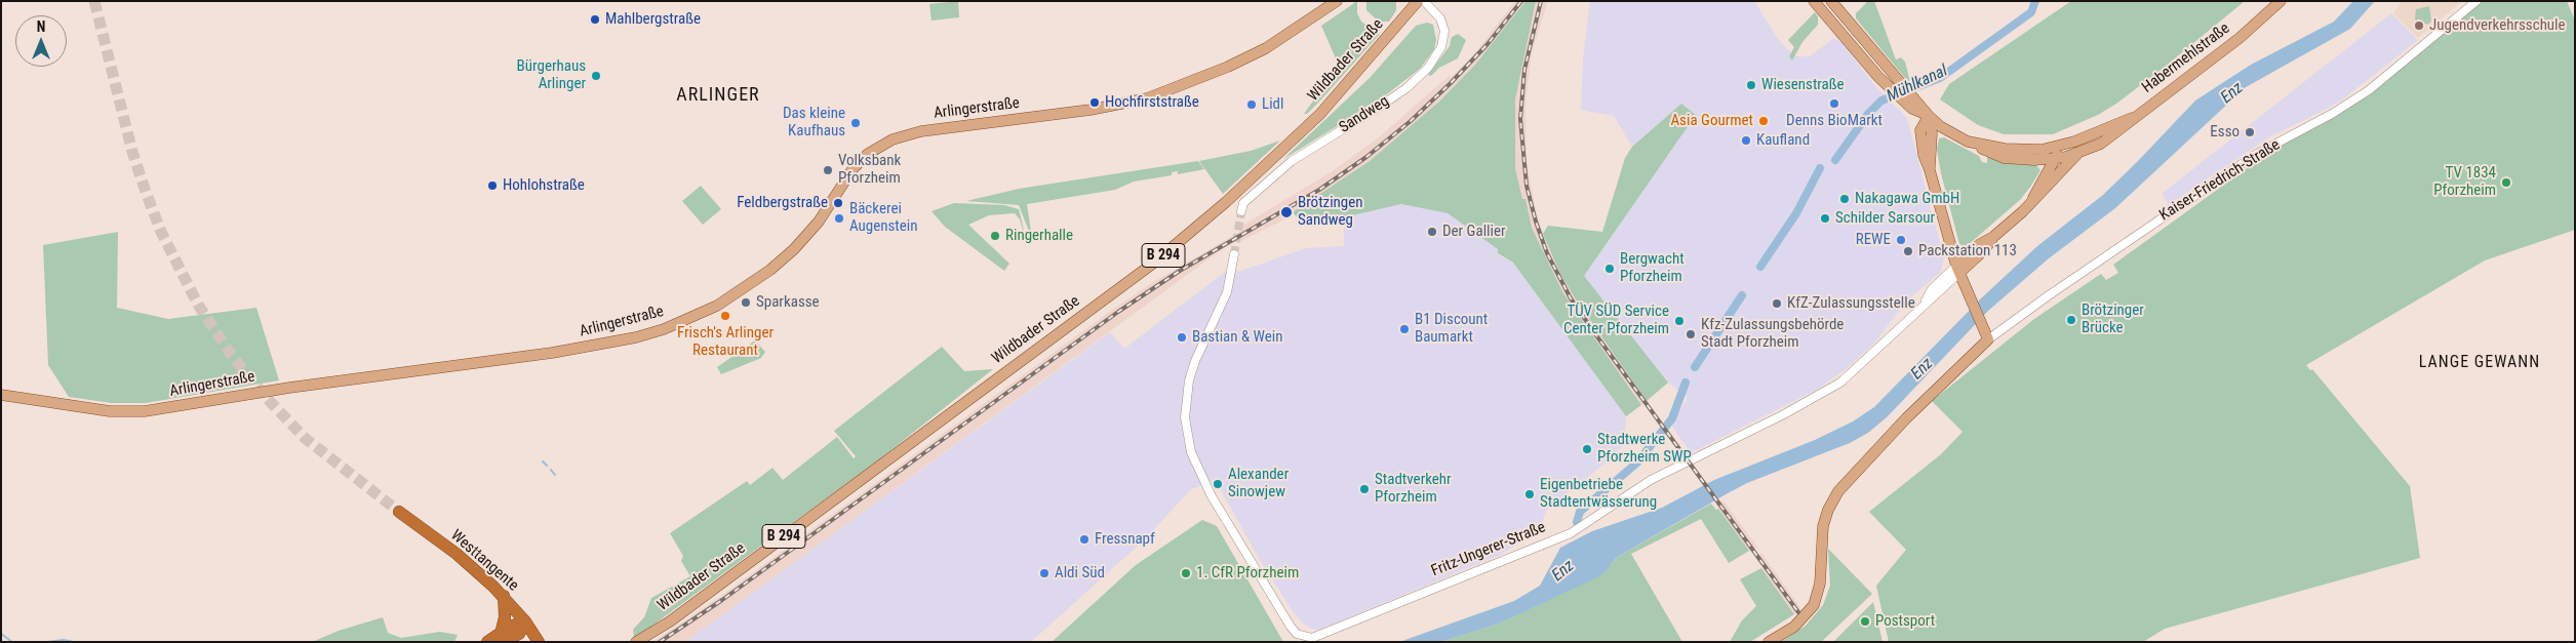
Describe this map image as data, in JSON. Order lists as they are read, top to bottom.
{
  "streets": {
    "highway": ["Westtangente"],
    "main road": [
      "Habermehlstraße",
      "Wildbader Straße",
      "Arlingerstraße",
      "B 294",
      "Fritz-Ungerer-Straße"
    ],
    "street": ["Sandweg", "Kaiser-Friedrich-Straße"]
  },
  "crossings": [
    ["Habermehlstraße", "Fritz-Ungerer-Straße"]
  ],
  "districts": ["ARLINGER", "LANGE GEWANN"],
  "water": ["Mühlkanal", "Enz"],
  "places": [
    "Mahlbergstraße",
    "Jugendverkehrsschule",
    "Bürgerhaus Arlinger",
    "Wiesenstraße",
    "Hochfirststraße",
    "Denns BioMarkt",
    "Lidl",
    "Asia Gourmet",
    "Das kleine Kaufhaus",
    "Esso",
    "Kaufland",
    "Volksbank Pforzheim",
    "TV 1834 Pforzheim",
    "Hohlohstraße",
    "Nakagawa GmbH",
    "Feldbergstraße",
    "Brötzingen Sandweg",
    "Bäckerei Augenstein",
    "Schilder Sarsour",
    "Der Gallier",
    "Ringerhalle",
    "REWE",
    "Packstation 113",
    "Bergwacht Pforzheim",
    "Sparkasse",
    "KfZ-Zulassungsstelle",
    "Frisch's Arlinger Restaurant",
    "Brötzinger Brücke",
    "TÜV SÜD Service Center Pforzheim",
    "B1 Discount Baumarkt",
    "Kfz-Zulassungsbehörde Stadt Pforzheim",
    "Bastian & Wein",
    "Stadtwerke Pforzheim SWP",
    "Alexander Sinowjew",
    "Stadtverkehr Pforzheim",
    "Eigenbetriebe Stadtentwässerung",
    "Fressnapf",
    "Aldi Süd",
    "1. CfR Pforzheim",
    "Postsport"
  ],
  "north": "top"
}
